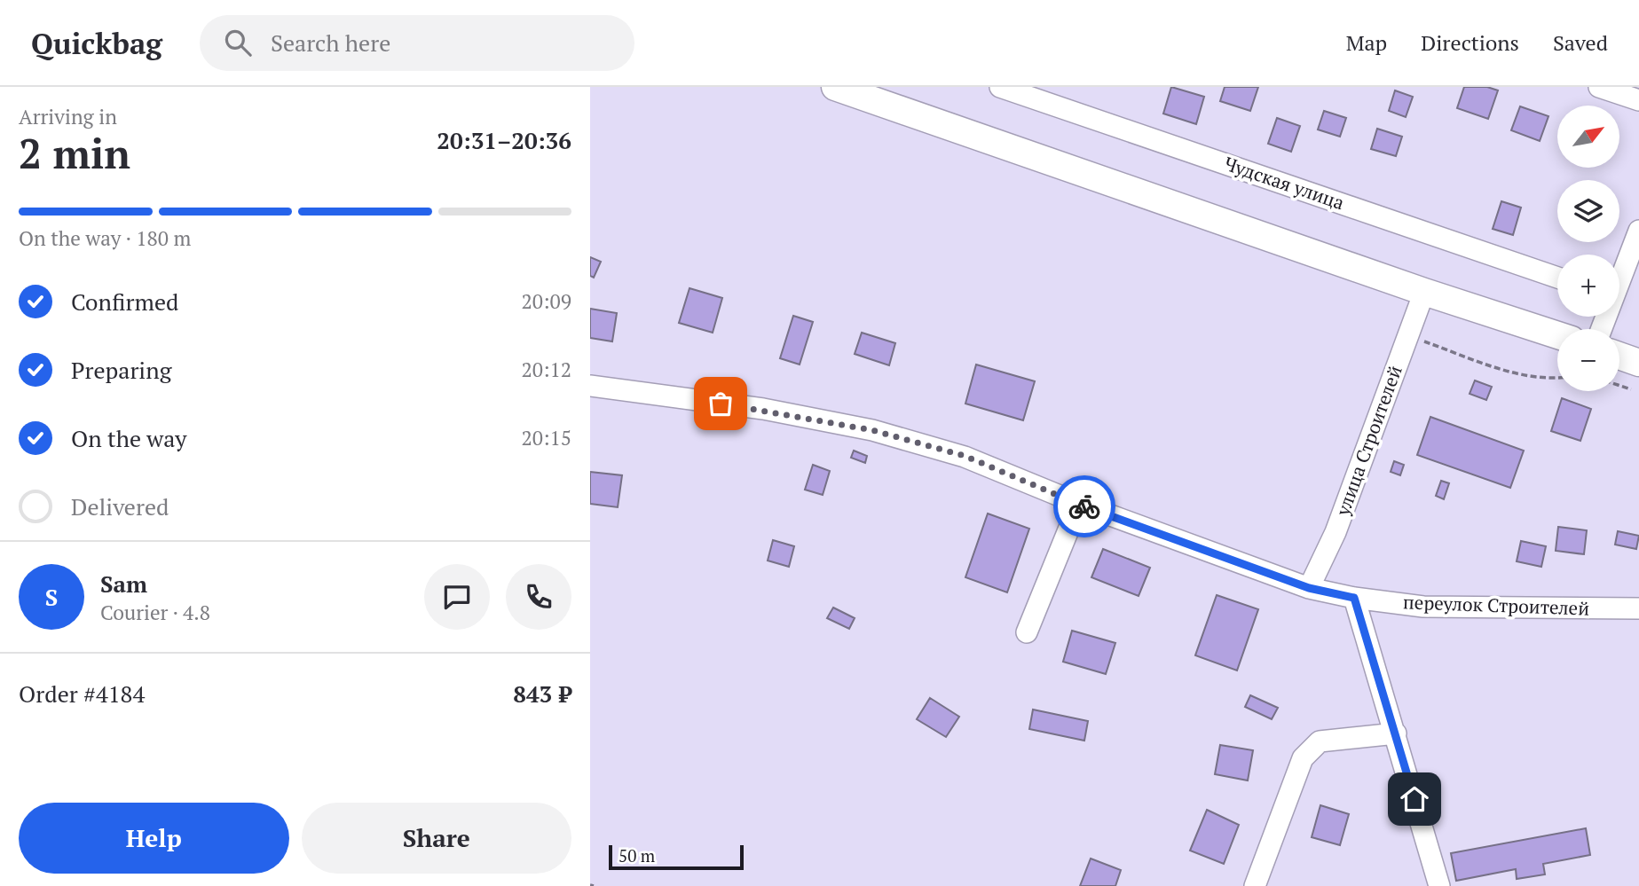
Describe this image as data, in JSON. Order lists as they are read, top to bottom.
{
  "streets": {
    "street": ["Чудская улица", "улица Строителей", "переулок Строителей"]
  },
  "crossings": [
    ["улица Строителей", "переулок Строителей"]
  ],
  "scale_bar": "50 m",
  "north": "top right",
  "page": {
    "header": "Quickbag",
    "search": "Search here",
    "nav": ["Map", "Directions", "Saved"],
    "heading": ["2 min", "Arriving in", "20:31–20:36"],
    "panel": [
      "Sam",
      "Courier · 4.8",
      "Order #4184",
      "843 ₽"
    ],
    "map_buttons": ["+", "−"],
    "bar": "On the way · 180 m",
    "list": [
      ["Confirmed", "20:09"],
      ["Preparing", "20:12"],
      ["On the way", "20:15"],
      "Delivered"
    ],
    "round": "S",
    "buttons": ["Help", "Share"],
    "scale": "50 m"
  }
}
